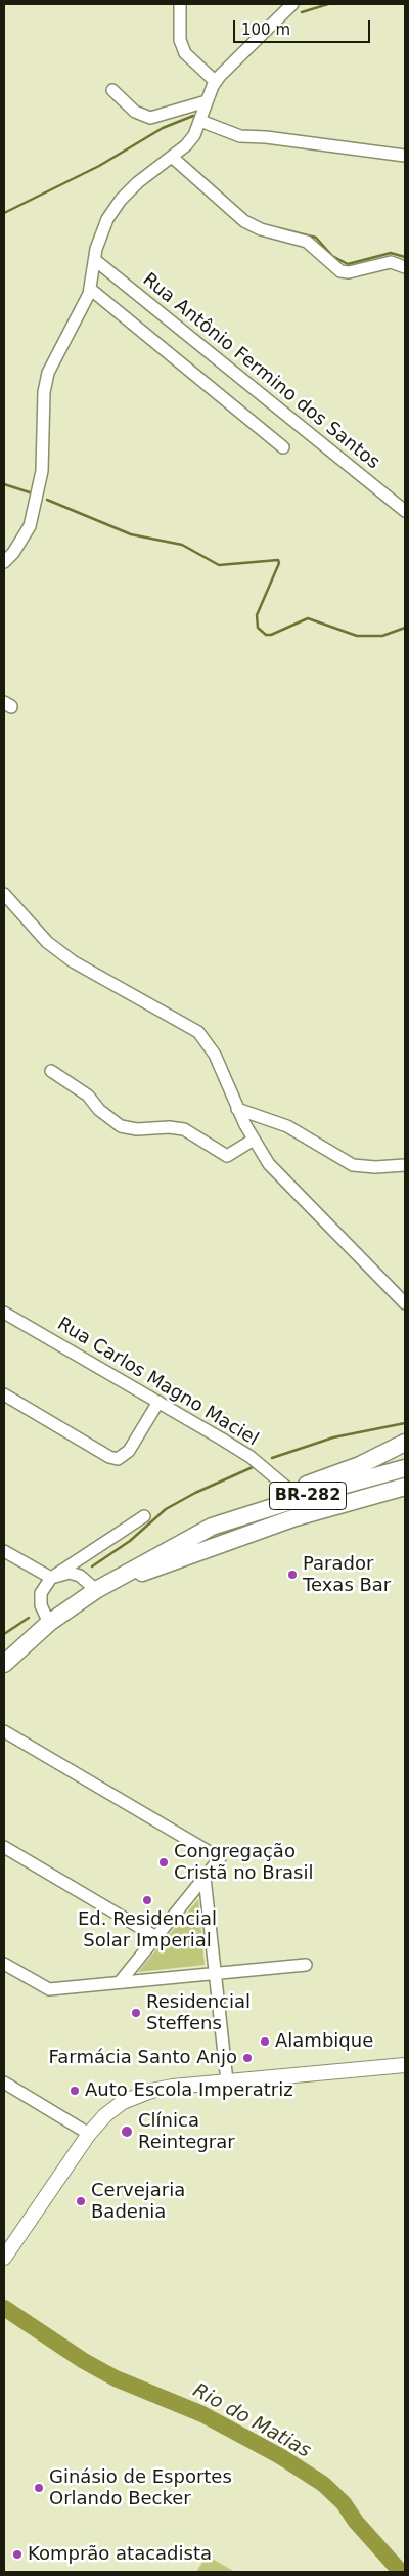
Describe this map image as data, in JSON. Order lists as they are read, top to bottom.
{
  "streets": {
    "highway": ["BR-282"],
    "street": ["Rua Antônio Fermino dos Santos", "Rua Carlos Magno Maciel"]
  },
  "water": ["Rio do Matias"],
  "places": [
    "Parador Texas Bar",
    "Congregação Cristã no Brasil",
    "Ed. Residencial Solar Imperial",
    "Residencial Steffens",
    "Alambique",
    "Farmácia Santo Anjo",
    "Auto Escola Imperatriz",
    "Clínica Reintegrar",
    "Cervejaria Badenia",
    "Ginásio de Esportes Orlando Becker",
    "Komprão atacadista"
  ],
  "scale_bar": "100 m"
}
